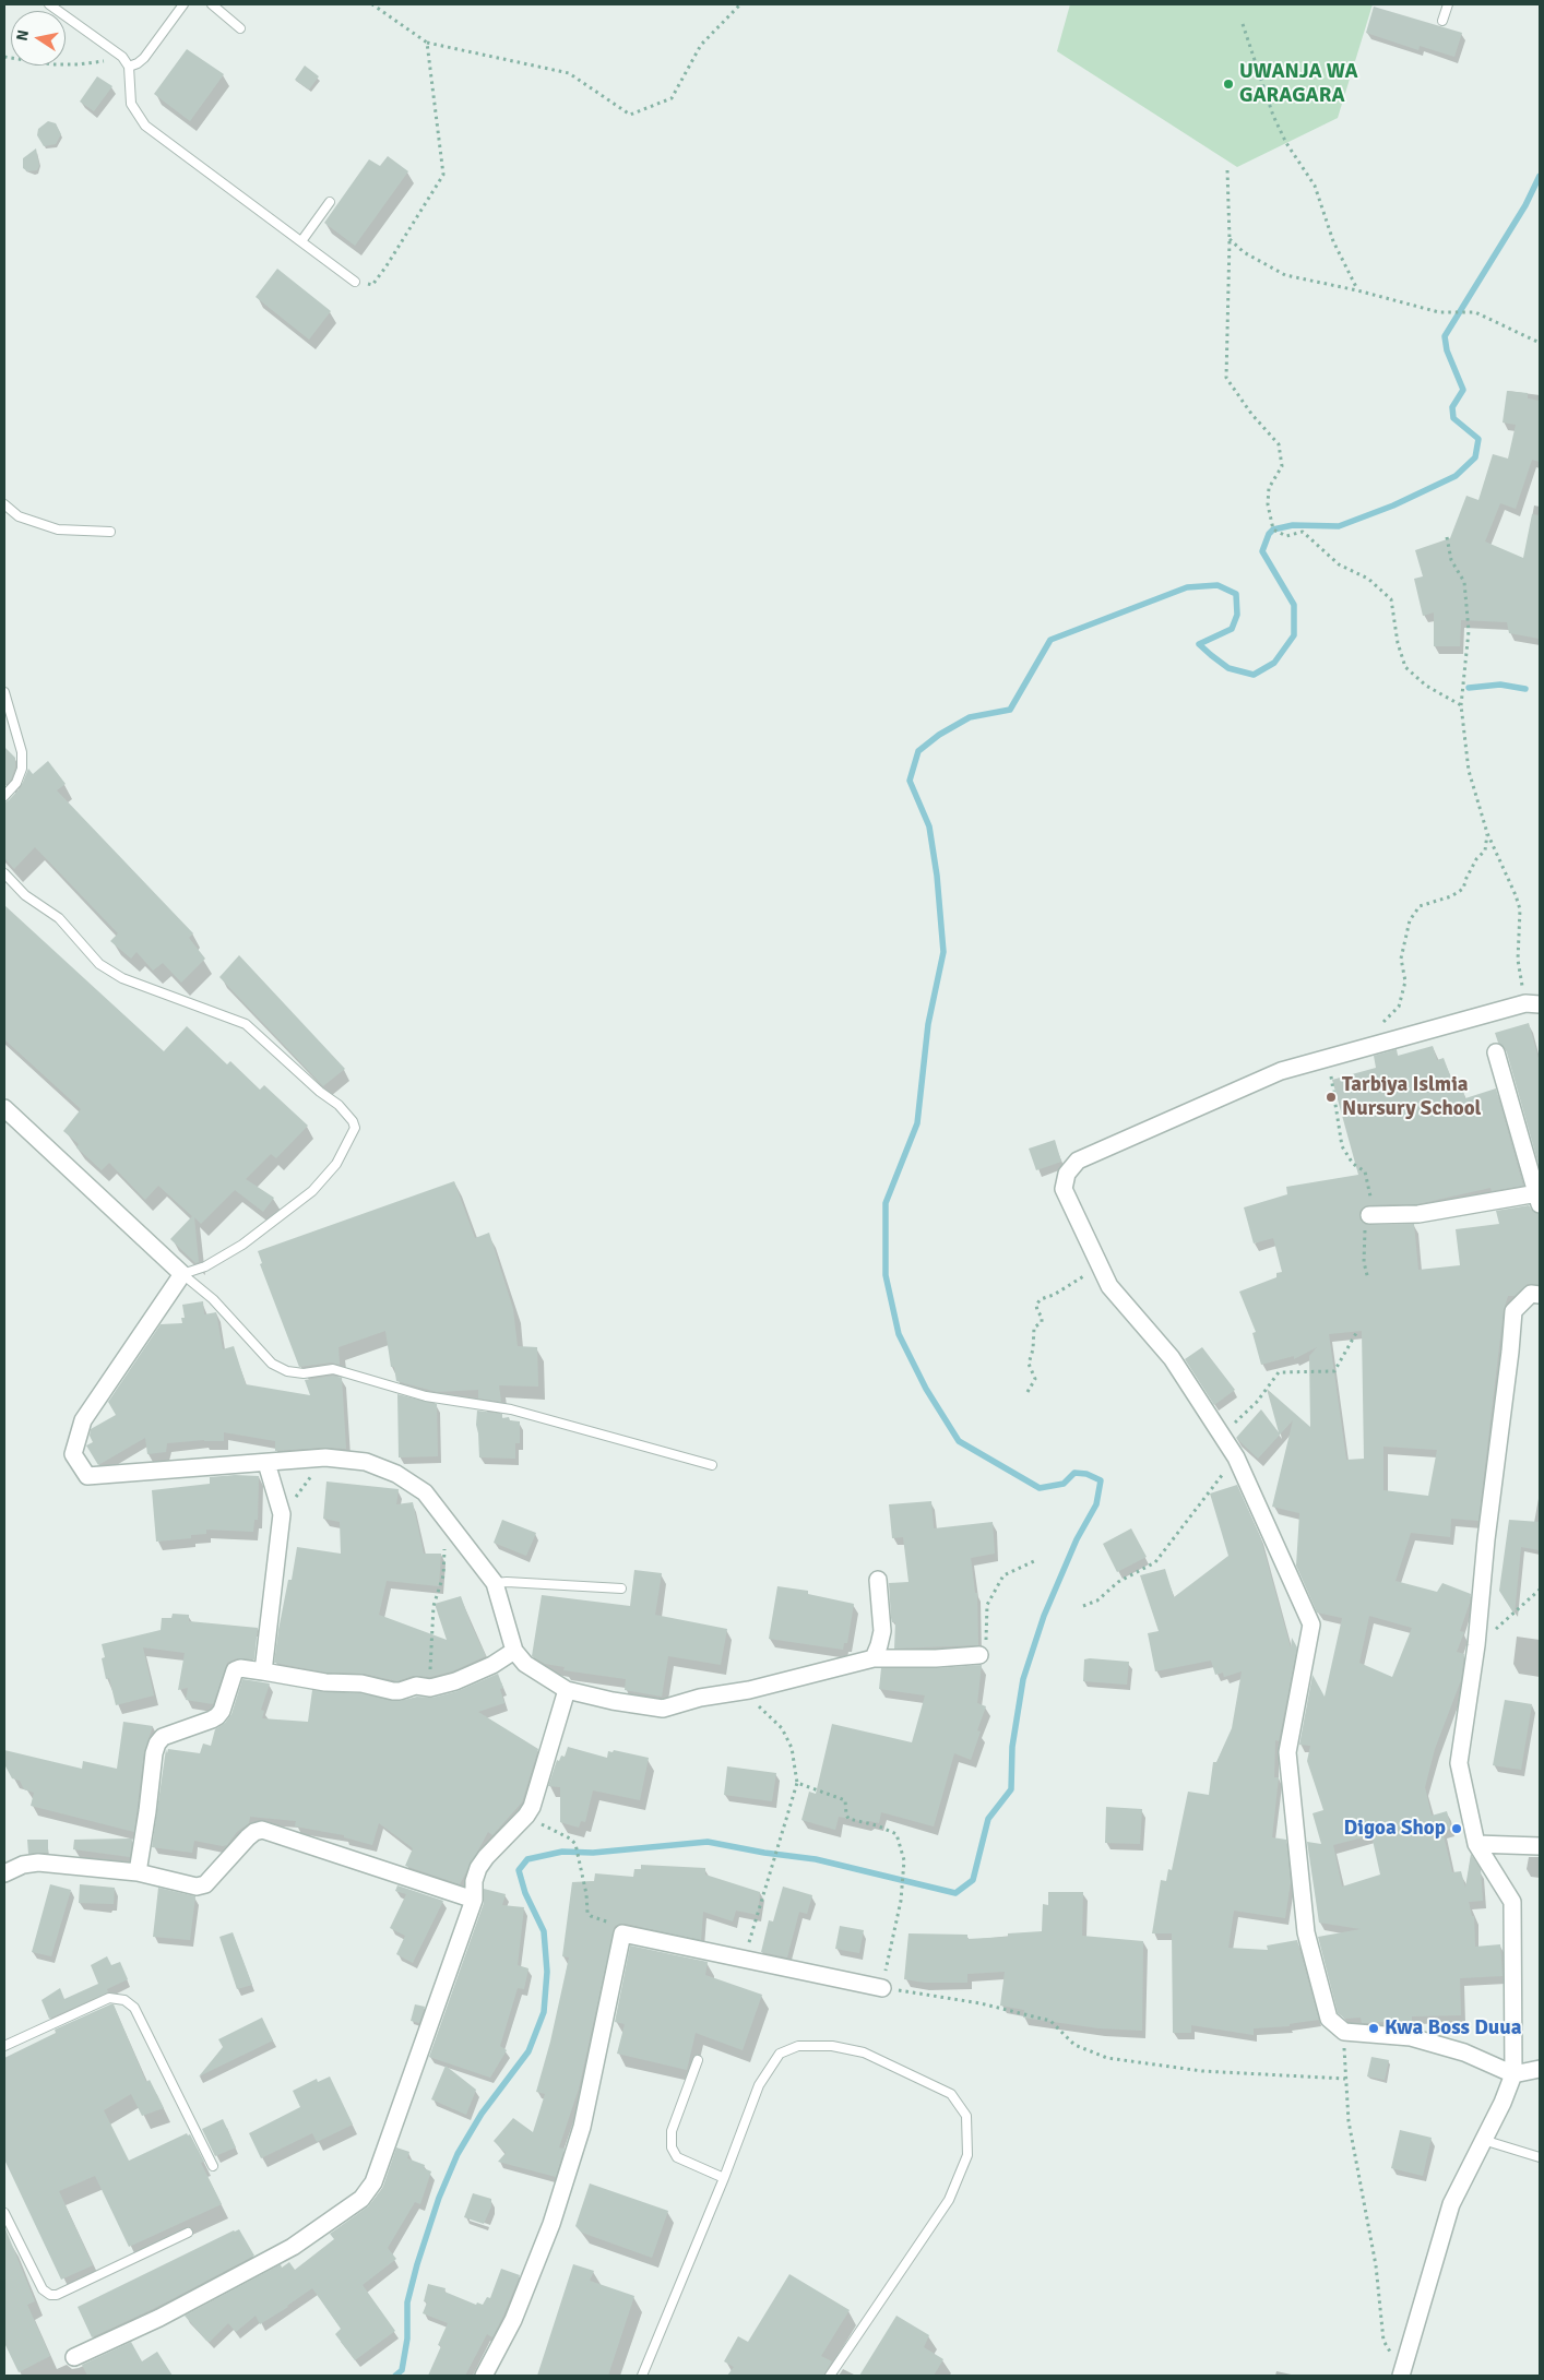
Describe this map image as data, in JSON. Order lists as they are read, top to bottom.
{
  "places": [
    "UWANJA WA GARAGARA",
    "Tarbiya Islmia Nursury School",
    "Digoa Shop",
    "Kwa Boss Duua"
  ],
  "north": "left"
}
